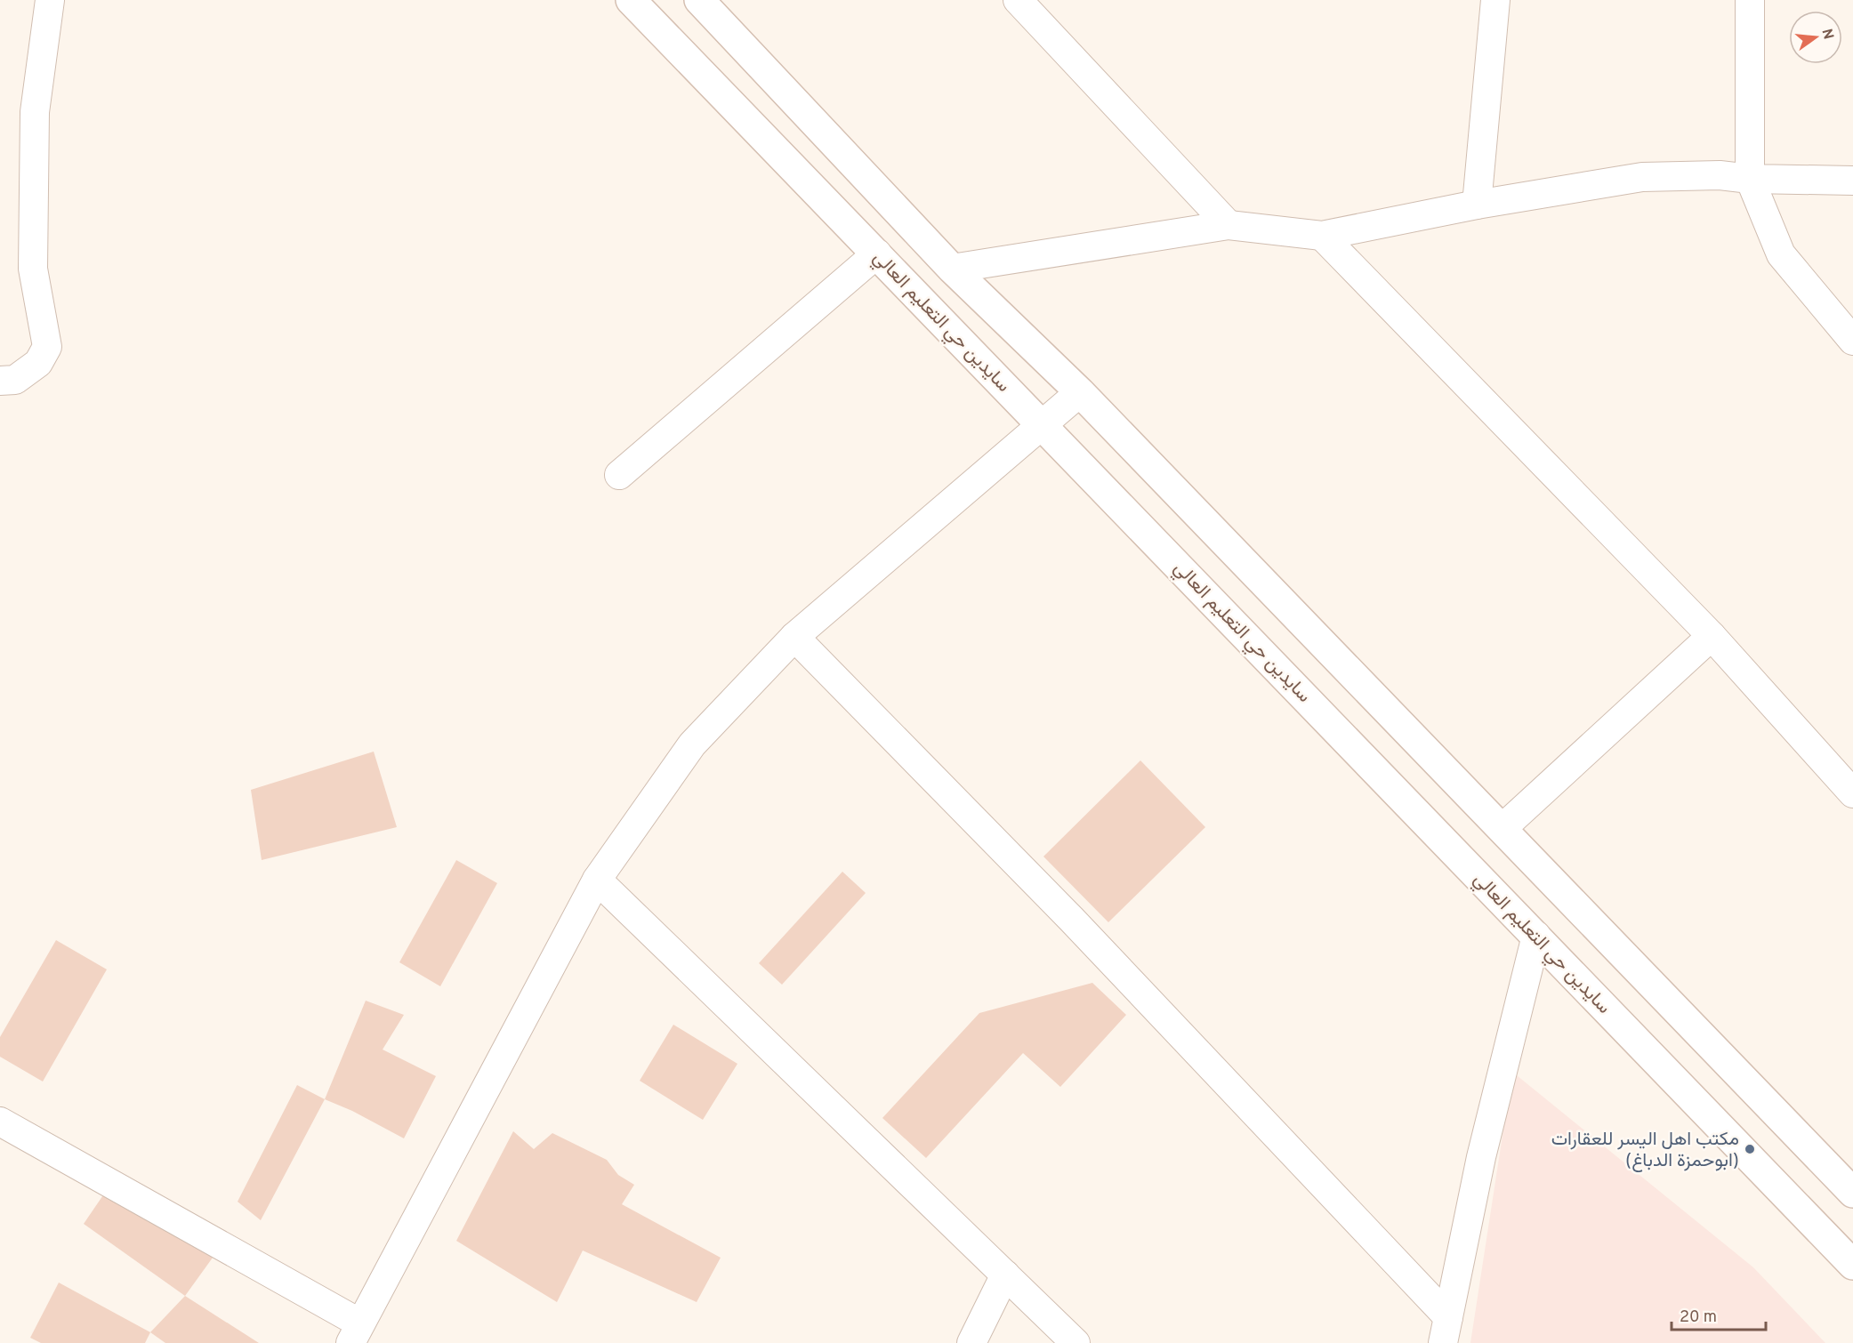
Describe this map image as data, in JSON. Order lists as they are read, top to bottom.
{
  "streets": {
    "main road": ["سايدين حي التعليم العالي"]
  },
  "places": ["مكتب اهل اليسر للعقارات (ابوحمزة الدباغ)"],
  "scale_bar": "20 m",
  "north": "right"
}
